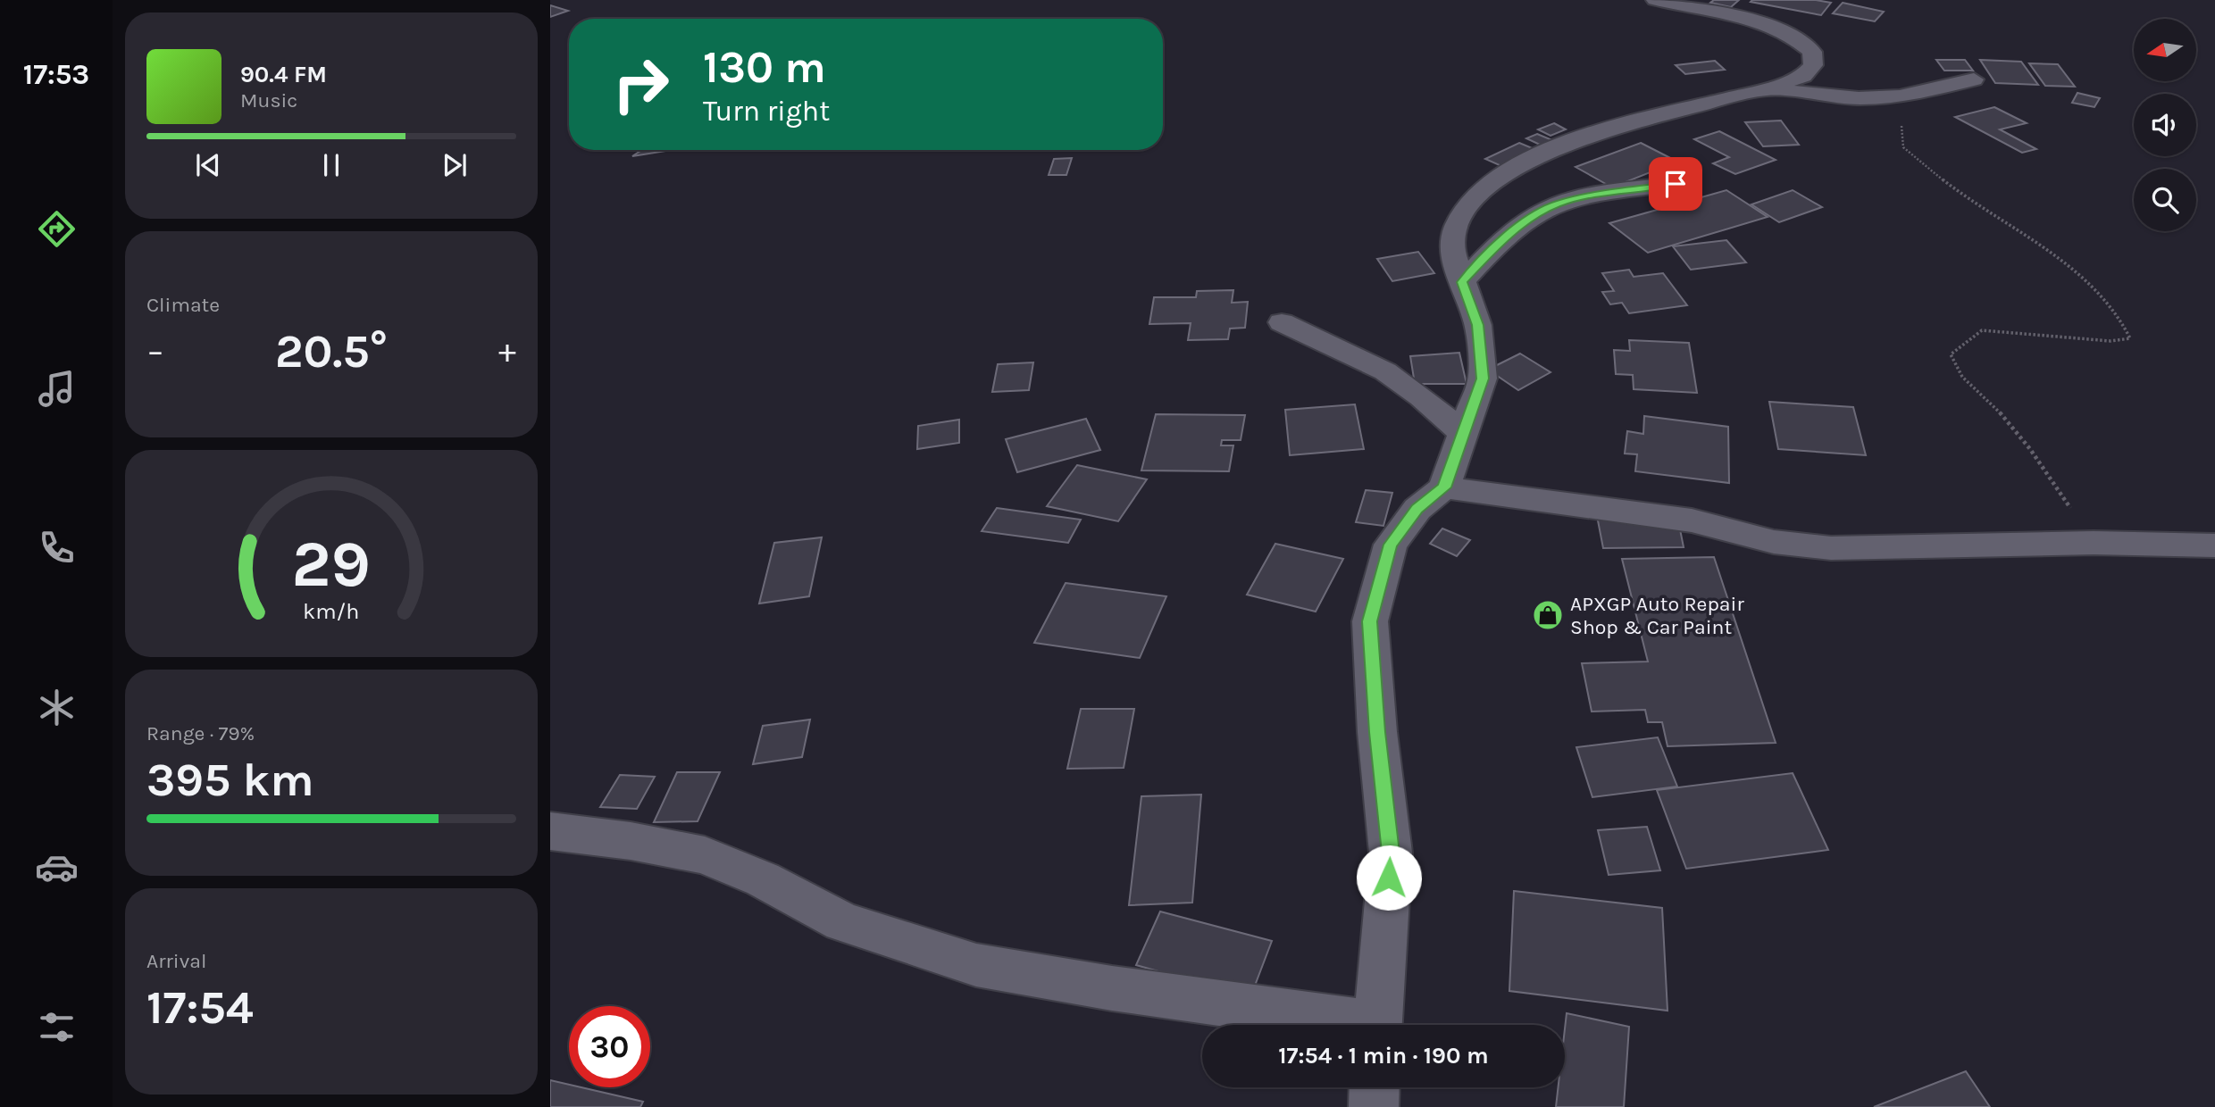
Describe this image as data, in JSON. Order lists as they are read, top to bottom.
{
  "places": {
    "shop": ["APXGP Auto Repair Shop & Car Paint"]
  },
  "north": "left",
  "page": {
    "tabs": "17:53",
    "turn": ["130 m", "Turn right"],
    "song": ["90.4 FM", "Music"],
    "tile": [
      "Climate",
      ["Range · 79%", "395 km"],
      ["Arrival", "17:54"]
    ],
    "heat": ["−", "20.5°", "+"],
    "limit": "30",
    "trip": "17:54 · 1 min · 190 m",
    "gauge": ["29", "km/h"]
  }
}
